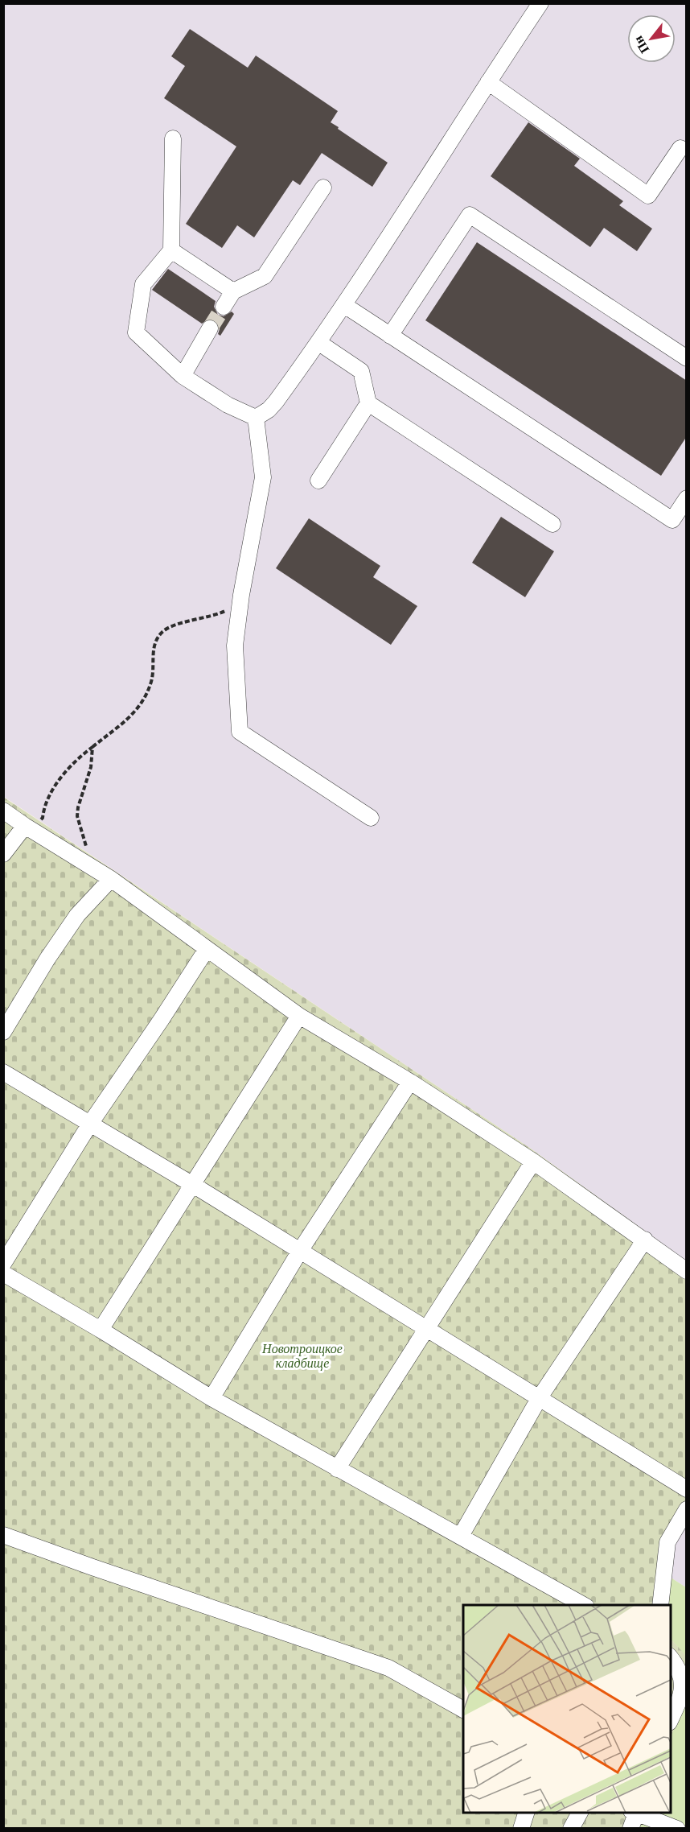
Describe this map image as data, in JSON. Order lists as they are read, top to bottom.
{
  "parks": ["Новотроицкое кладбище"],
  "north": "bottom left"
}
